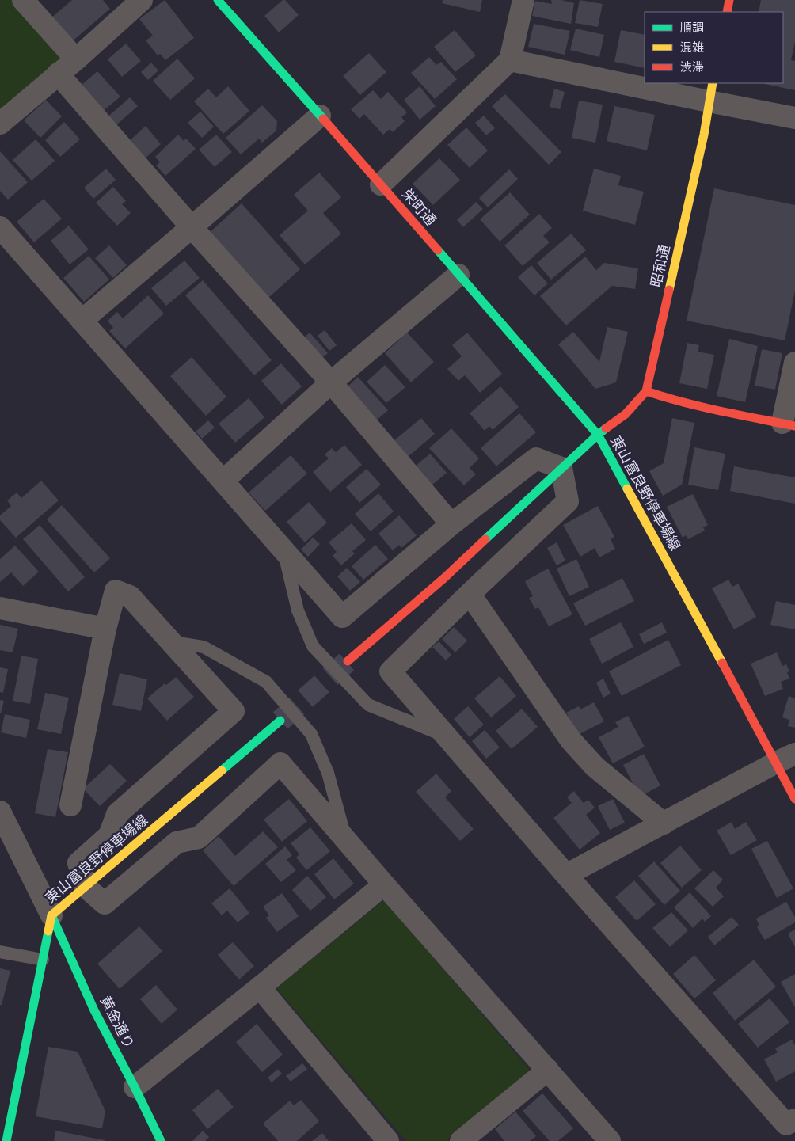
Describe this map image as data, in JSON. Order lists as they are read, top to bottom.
{
  "streets": {
    "street": [
      "栄町通",
      "昭和通",
      "東山富良野停車場線",
      "黄金通り"
    ]
  },
  "crossings": [
    ["栄町通", "昭和通"],
    ["栄町通", "東山富良野停車場線"],
    ["昭和通", "東山富良野停車場線"],
    ["東山富良野停車場線", "黄金通り"]
  ],
  "legend": ["順調", "混雑", "渋滞"]
}
